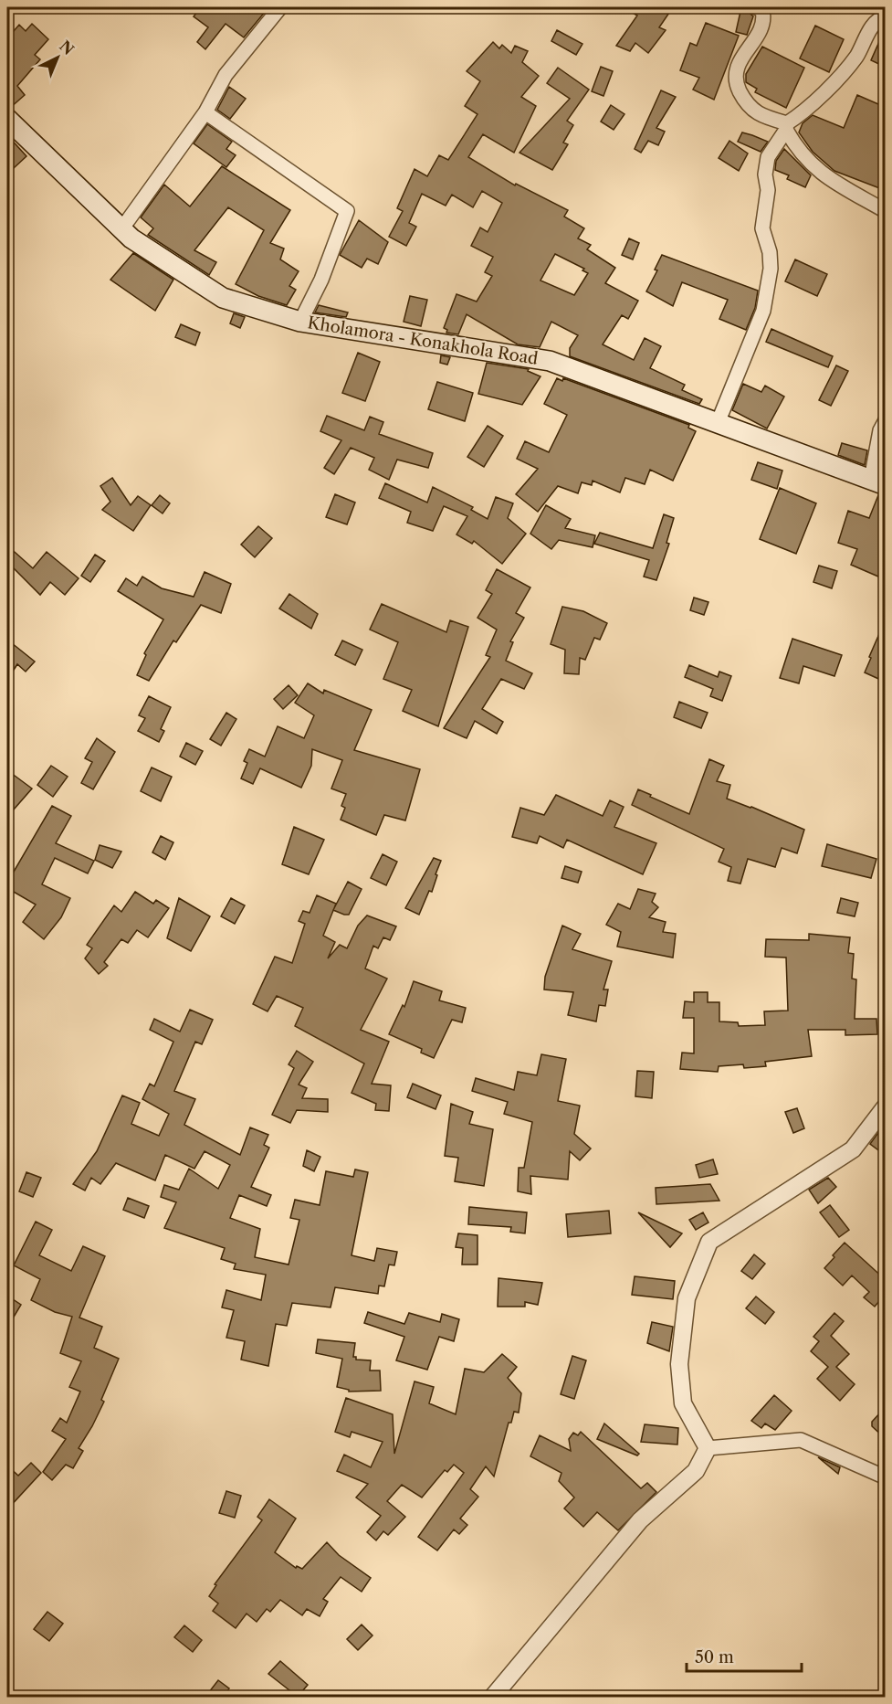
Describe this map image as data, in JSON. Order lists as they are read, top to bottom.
{
  "streets": {
    "main road": ["Kholamora - Konakhola Road"]
  },
  "scale_bar": "50 m",
  "north": "top right"
}
